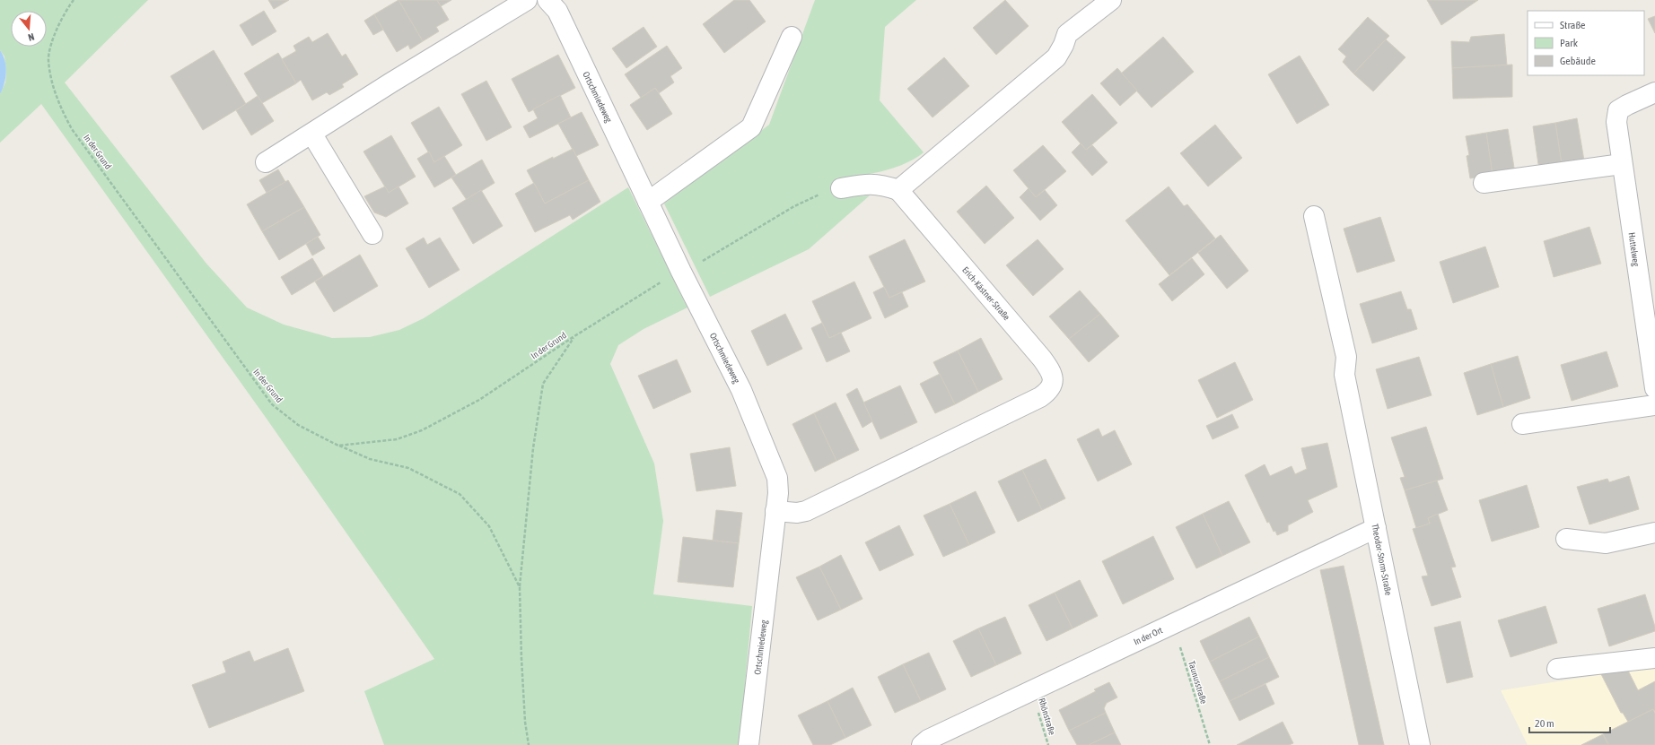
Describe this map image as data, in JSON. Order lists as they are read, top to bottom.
{
  "streets": {
    "street": [
      "Ortschmiedeweg",
      "Huttelweg",
      "Erich-Kästner-Straße",
      "Theodor-Storm-Straße",
      "In der Ort"
    ],
    "path": ["In der Grund", "Taunusstraße", "Rhönstraße"]
  },
  "crossings": [
    ["Ortschmiedeweg", "In der Grund"],
    ["Ortschmiedeweg", "Erich-Kästner-Straße"],
    ["Theodor-Storm-Straße", "In der Ort"],
    ["In der Ort", "Taunusstraße"],
    ["In der Ort", "Rhönstraße"]
  ],
  "legend": ["Straße", "Park", "Gebäude"],
  "scale_bar": "20 m",
  "north": "bottom"
}
